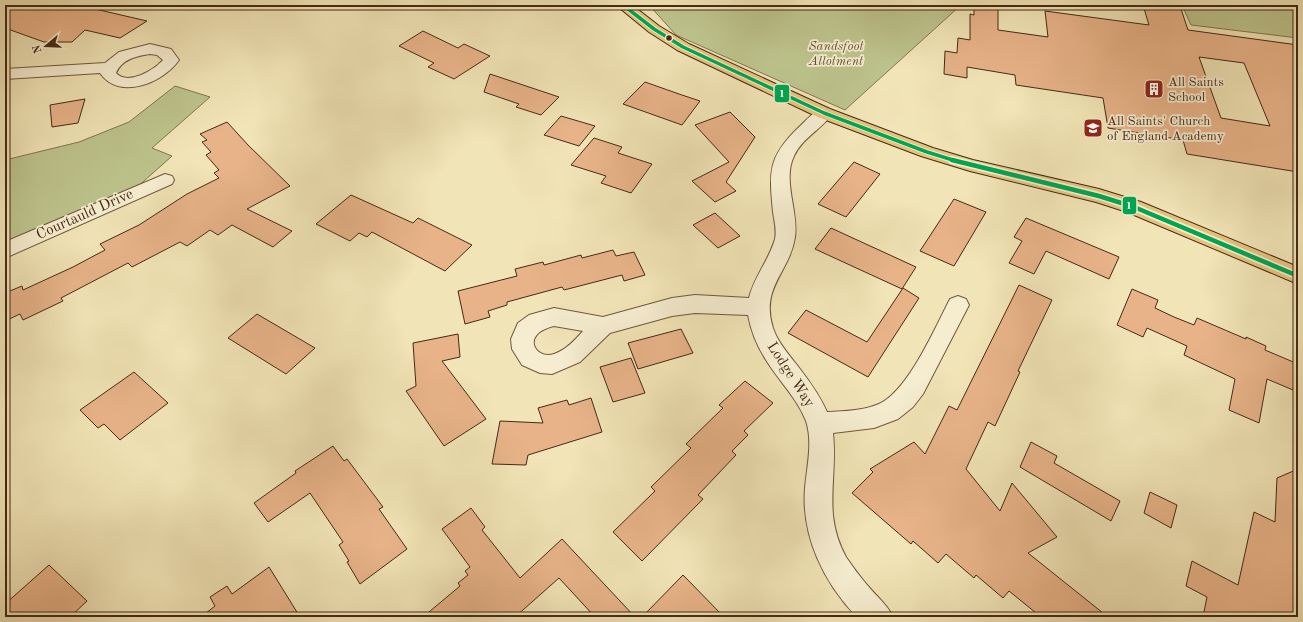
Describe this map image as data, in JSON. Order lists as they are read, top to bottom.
{
  "streets": {
    "street": ["Courtauld Drive", "Lodge Way"]
  },
  "parks": ["Sandsfoot Allotment"],
  "places": {
    "building": ["All Saints School"],
    "school or university": ["All Saints' Church of England Academy"]
  },
  "lines": ["transit line 1"],
  "north": "left"
}
